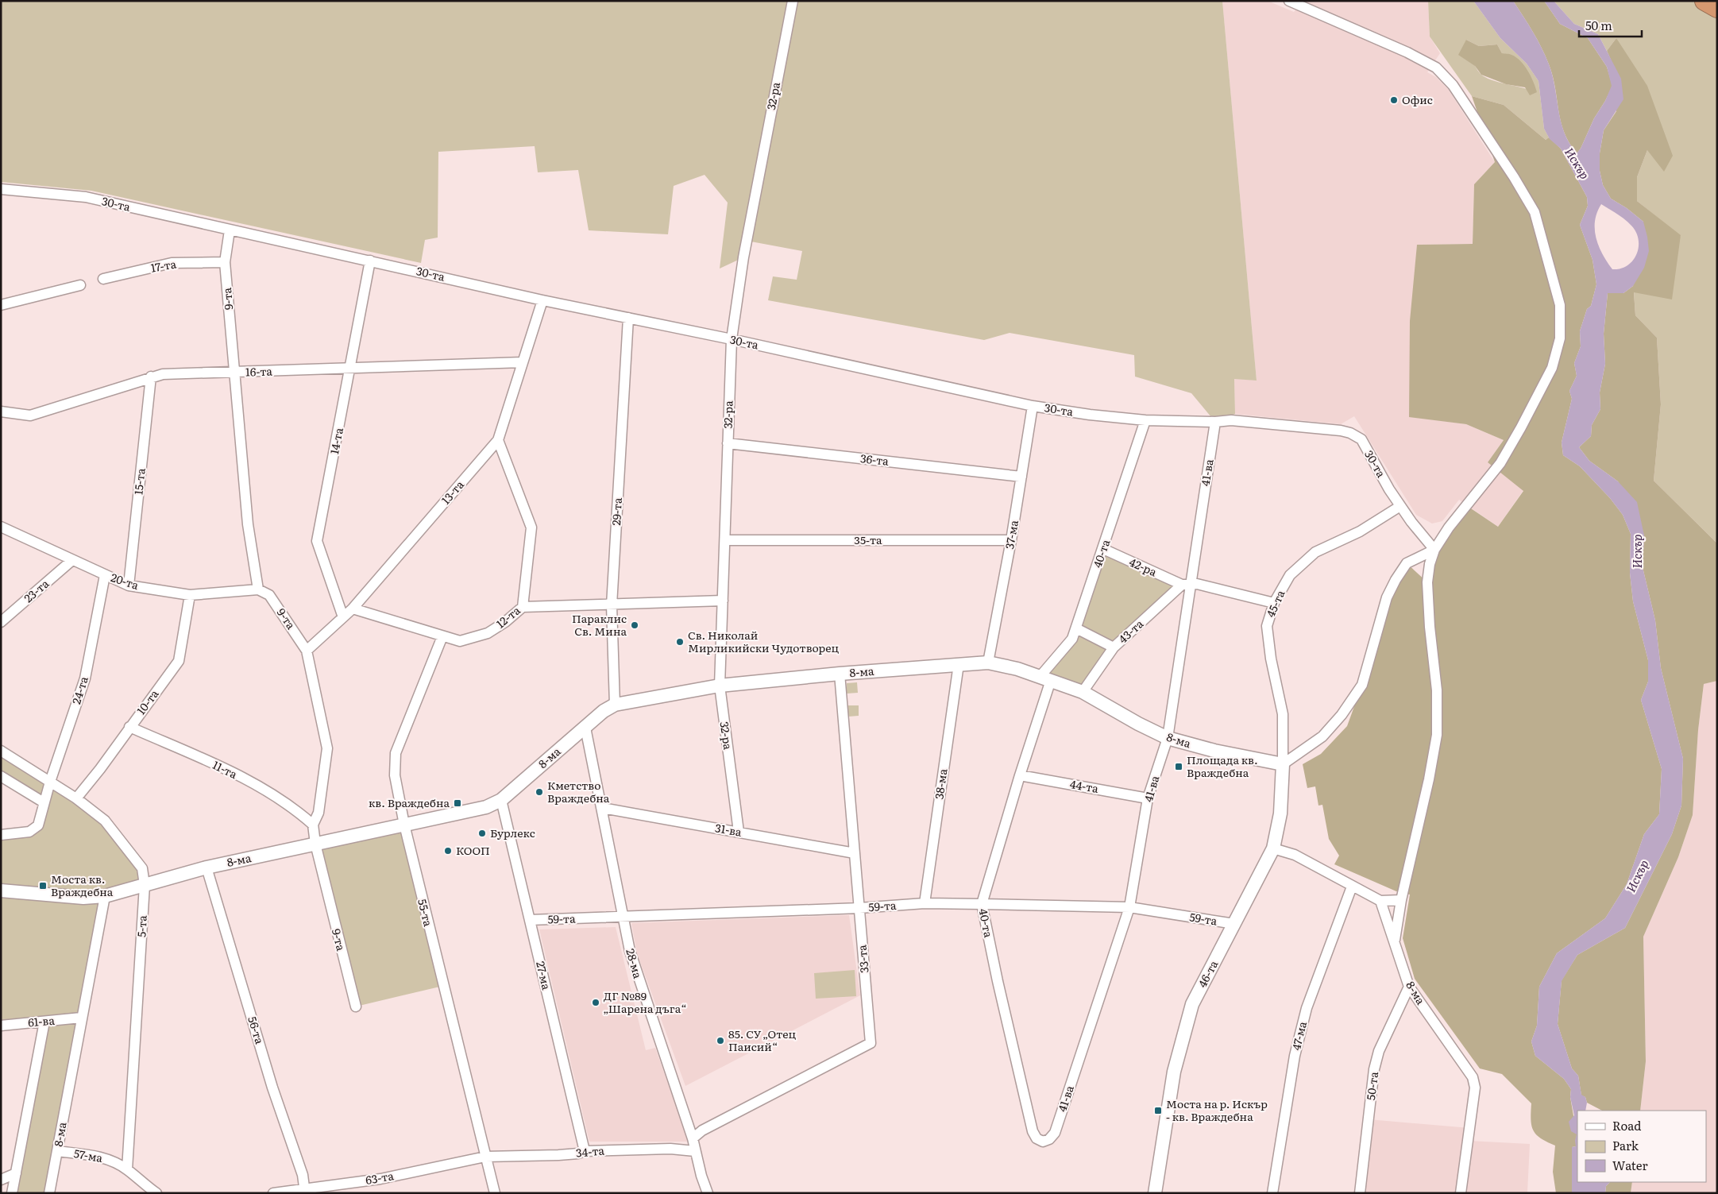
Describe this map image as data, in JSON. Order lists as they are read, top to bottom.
{
  "streets": {
    "street": [
      "32-ра",
      "30-та",
      "17-та",
      "9-та",
      "16-та",
      "14-та",
      "36-та",
      "41-ва",
      "15-та",
      "13-та",
      "29-та",
      "37-ма",
      "35-та",
      "40-та",
      "42-ра",
      "20-та",
      "23-та",
      "45-та",
      "12-та",
      "43-та",
      "8-ма",
      "24-та",
      "10-та",
      "11-та",
      "38-ма",
      "44-та",
      "31-ва",
      "59-та",
      "55-та",
      "5-та",
      "33-та",
      "28-ма",
      "46-та",
      "27-ма",
      "61-ва",
      "56-та",
      "47-ма",
      "50-та",
      "34-та",
      "57-ма",
      "63-та"
    ]
  },
  "crossings": [
    ["32-ра", "30-та"],
    ["32-ра", "36-та"],
    ["32-ра", "35-та"],
    ["32-ра", "8-ма"],
    ["32-ра", "31-ва"],
    ["30-та", "9-та"],
    ["30-та", "14-та"],
    ["30-та", "41-ва"],
    ["30-та", "13-та"],
    ["30-та", "29-та"],
    ["30-та", "37-ма"],
    ["30-та", "40-та"],
    ["30-та", "45-та"],
    ["17-та", "9-та"],
    ["9-та", "16-та"],
    ["9-та", "13-та"],
    ["9-та", "20-та"],
    ["9-та", "8-ма"],
    ["9-та", "11-та"],
    ["16-та", "14-та"],
    ["16-та", "15-та"],
    ["16-та", "13-та"],
    ["14-та", "13-та"],
    ["36-та", "37-ма"],
    ["41-ва", "40-та"],
    ["41-ва", "42-ра"],
    ["41-ва", "43-та"],
    ["41-ва", "8-ма"],
    ["41-ва", "44-та"],
    ["41-ва", "59-та"],
    ["15-та", "20-та"],
    ["13-та", "12-та"],
    ["29-та", "8-ма"],
    ["37-ма", "35-та"],
    ["37-ма", "8-ма"],
    ["40-та", "42-ра"],
    ["40-та", "8-ма"],
    ["40-та", "44-та"],
    ["40-та", "59-та"],
    ["42-ра", "45-та"],
    ["42-ра", "43-та"],
    ["20-та", "23-та"],
    ["20-та", "24-та"],
    ["20-та", "10-та"],
    ["45-та", "8-ма"],
    ["45-та", "46-та"],
    ["12-та", "55-та"],
    ["43-та", "8-ма"],
    ["8-ма", "38-ма"],
    ["8-ма", "55-та"],
    ["8-ма", "5-та"],
    ["8-ма", "33-та"],
    ["8-ма", "28-ма"],
    ["8-ма", "46-та"],
    ["8-ма", "27-ма"],
    ["8-ма", "61-ва"],
    ["8-ма", "56-та"],
    ["8-ма", "50-та"],
    ["8-ма", "57-ма"],
    ["24-та", "5-та"],
    ["10-та", "11-та"],
    ["10-та", "5-та"],
    ["38-ма", "59-та"],
    ["31-ва", "33-та"],
    ["31-ва", "28-ма"],
    ["59-та", "33-та"],
    ["59-та", "28-ма"],
    ["59-та", "46-та"],
    ["59-та", "27-ма"],
    ["55-та", "34-та"],
    ["55-та", "63-та"],
    ["5-та", "57-ма"],
    ["33-та", "28-ма"],
    ["28-ма", "34-та"],
    ["27-ма", "34-та"],
    ["56-та", "63-та"],
    ["34-та", "63-та"]
  ],
  "water": ["Искър"],
  "places": {
    "other": [
      "Офис",
      "Параклис Св. Мина",
      "Св. Николай Мирликийски Чудотворец",
      "Кметство Враждебна",
      "Бурлекс",
      "КООП",
      "ДГ №89 „Шарена дъга“",
      "85. СУ „Отец Паисий“"
    ],
    "transit": [
      "Площада кв. Враждебна",
      "кв. Враждебна",
      "Моста кв. Враждебна",
      "Моста на р. Искър - кв. Враждебна"
    ]
  },
  "legend": ["Road", "Park", "Water"],
  "scale_bar": "50 m"
}
